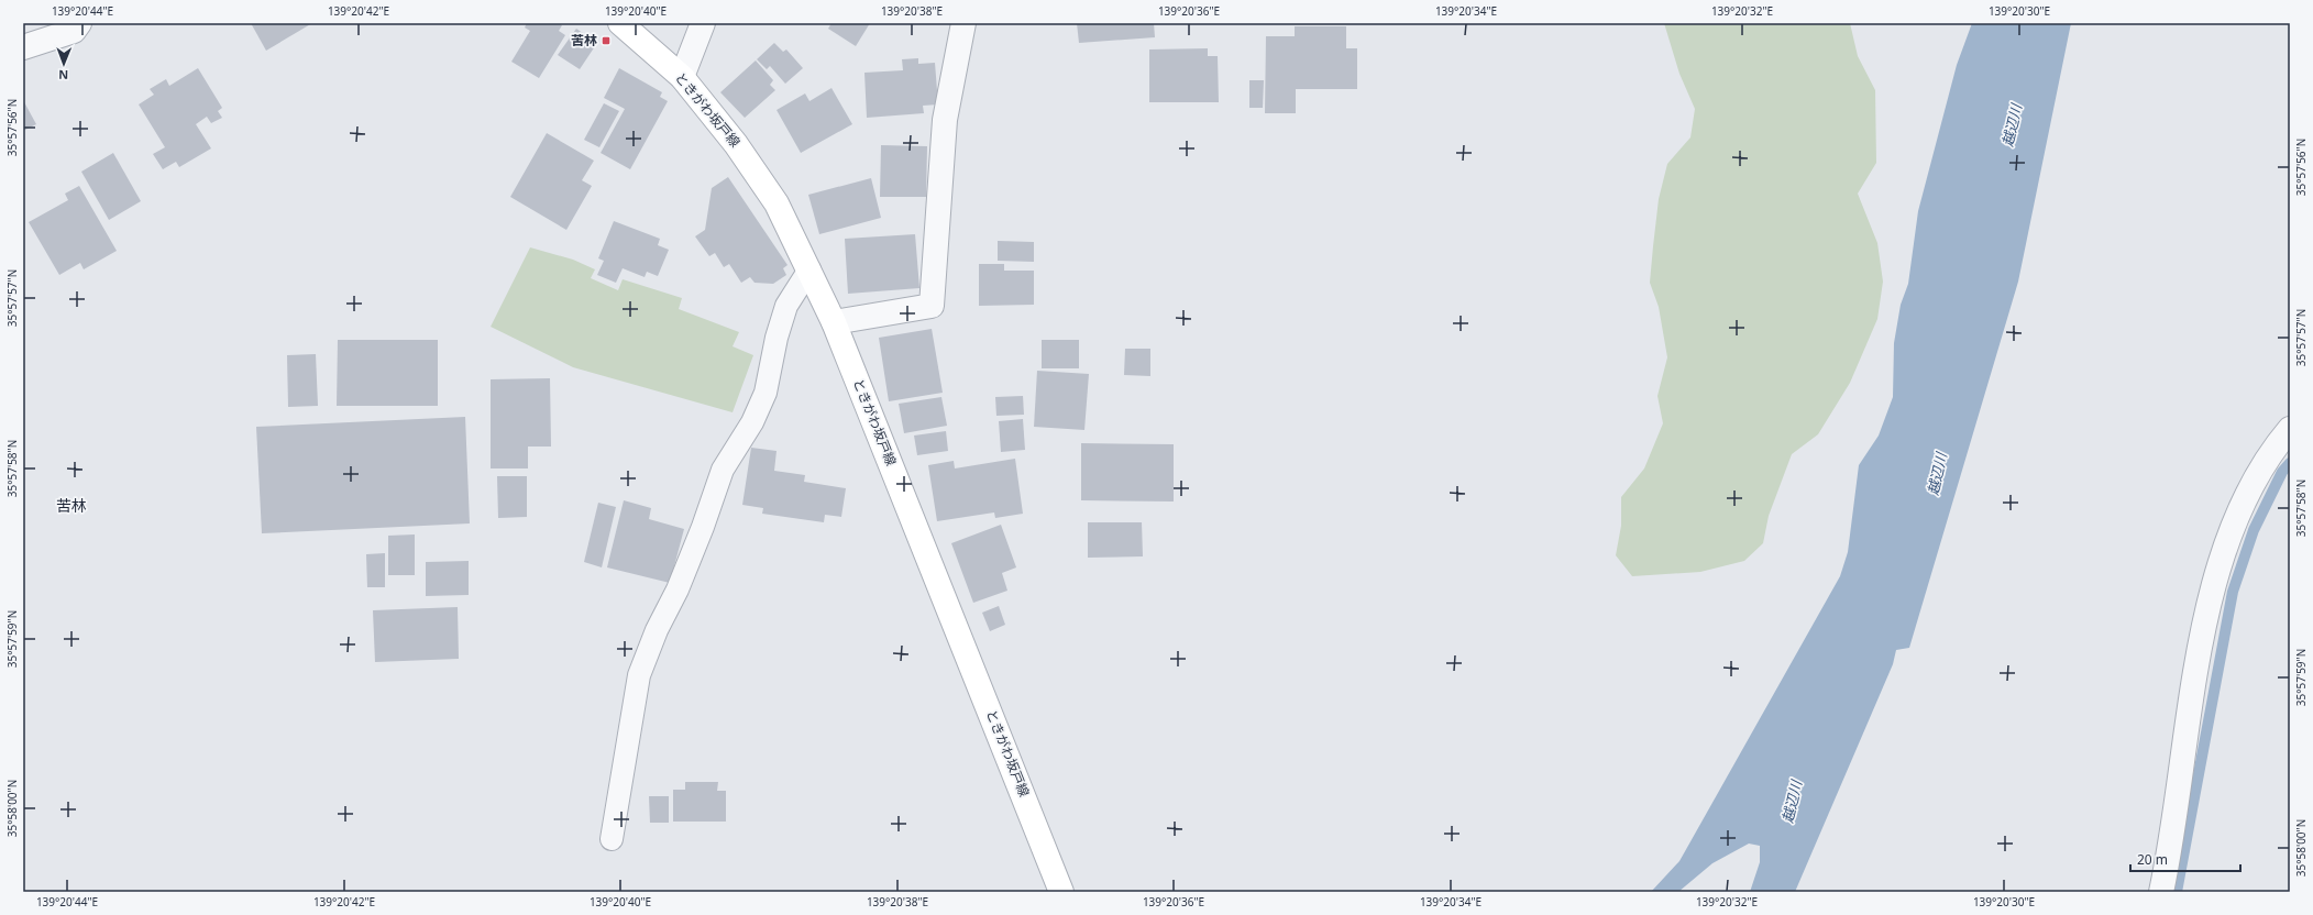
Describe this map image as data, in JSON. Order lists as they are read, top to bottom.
{
  "streets": {
    "main road": ["ときがわ坂戸線"]
  },
  "districts": ["苦林"],
  "water": ["越辺川"],
  "places": {
    "transit": ["苦林"]
  },
  "scale_bar": "20 m",
  "north": "bottom",
  "coordinates": [
    "139°20'44\"E",
    "139°20'42\"E",
    "139°20'40\"E",
    "139°20'38\"E",
    "139°20'36\"E",
    "139°20'34\"E",
    "139°20'32\"E",
    "139°20'30\"E",
    "35°57'56\"N",
    "35°57'57\"N",
    "35°57'58\"N",
    "35°57'59\"N",
    "35°58'00\"N"
  ]
}
